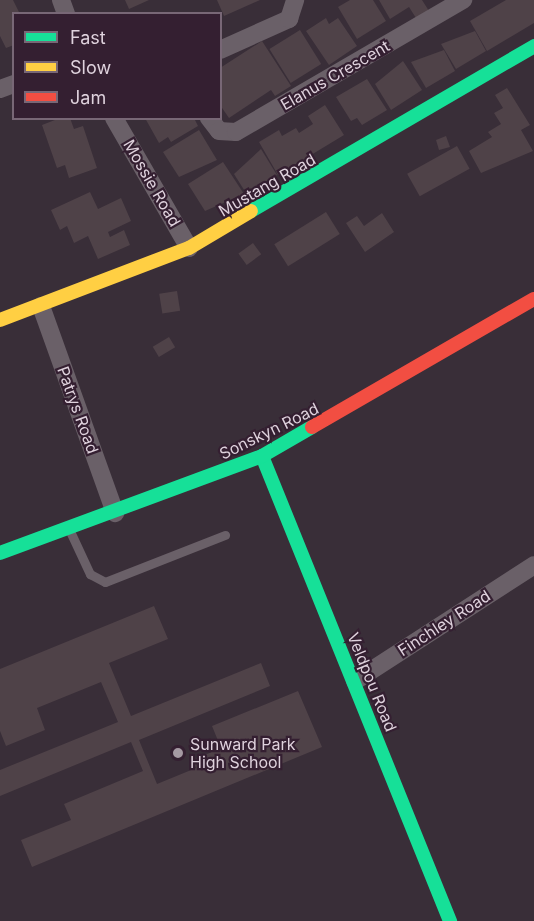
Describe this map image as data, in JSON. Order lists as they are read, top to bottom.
{
  "streets": {
    "street": [
      "Elanus Crescent",
      "Mossie Road",
      "Mustang Road",
      "Patrys Road",
      "Sonskyn Road",
      "Finchley Road",
      "Veldpou Road"
    ]
  },
  "crossings": [
    ["Mossie Road", "Mustang Road"],
    ["Mustang Road", "Patrys Road"],
    ["Patrys Road", "Sonskyn Road"],
    ["Sonskyn Road", "Veldpou Road"],
    ["Finchley Road", "Veldpou Road"]
  ],
  "places": ["Sunward Park High School"],
  "legend": ["Fast", "Slow", "Jam"]
}
